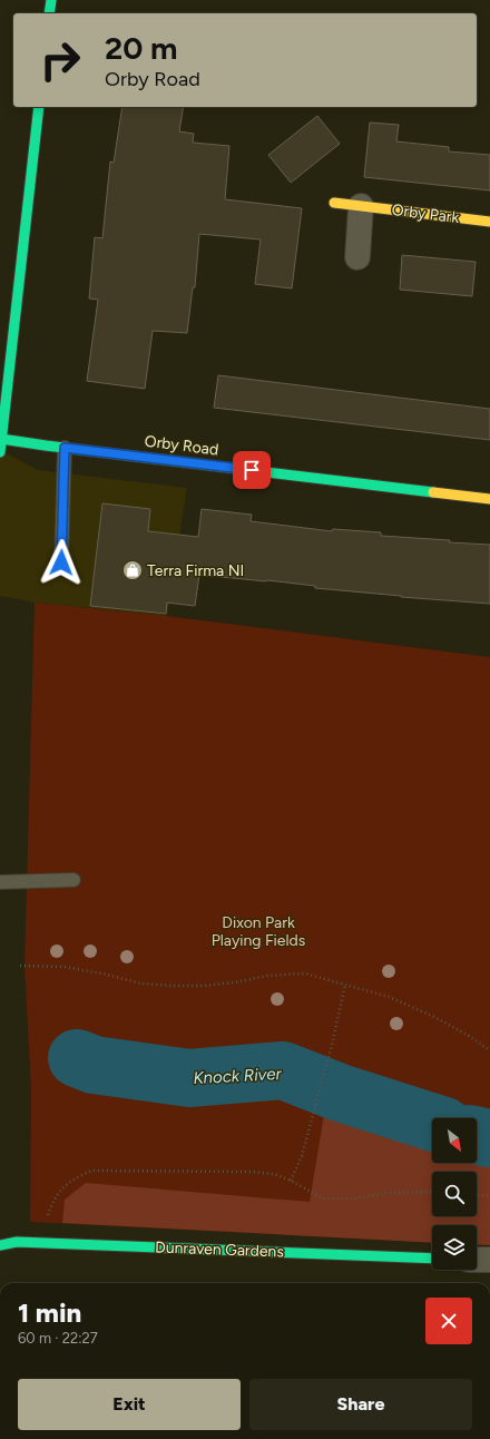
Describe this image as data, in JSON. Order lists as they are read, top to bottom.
{
  "streets": {
    "street": ["Orby Park", "Orby Road", "Dunraven Gardens"]
  },
  "water": ["Knock River"],
  "parks": ["Dixon Park Playing Fields"],
  "places": {
    "shop": ["Terra Firma NI"]
  },
  "north": "bottom right",
  "page": {
    "turn": ["20 m", "Orby Road"],
    "heading": ["1 min", "60 m · 22:27"],
    "buttons": ["Exit", "Share"]
  }
}
